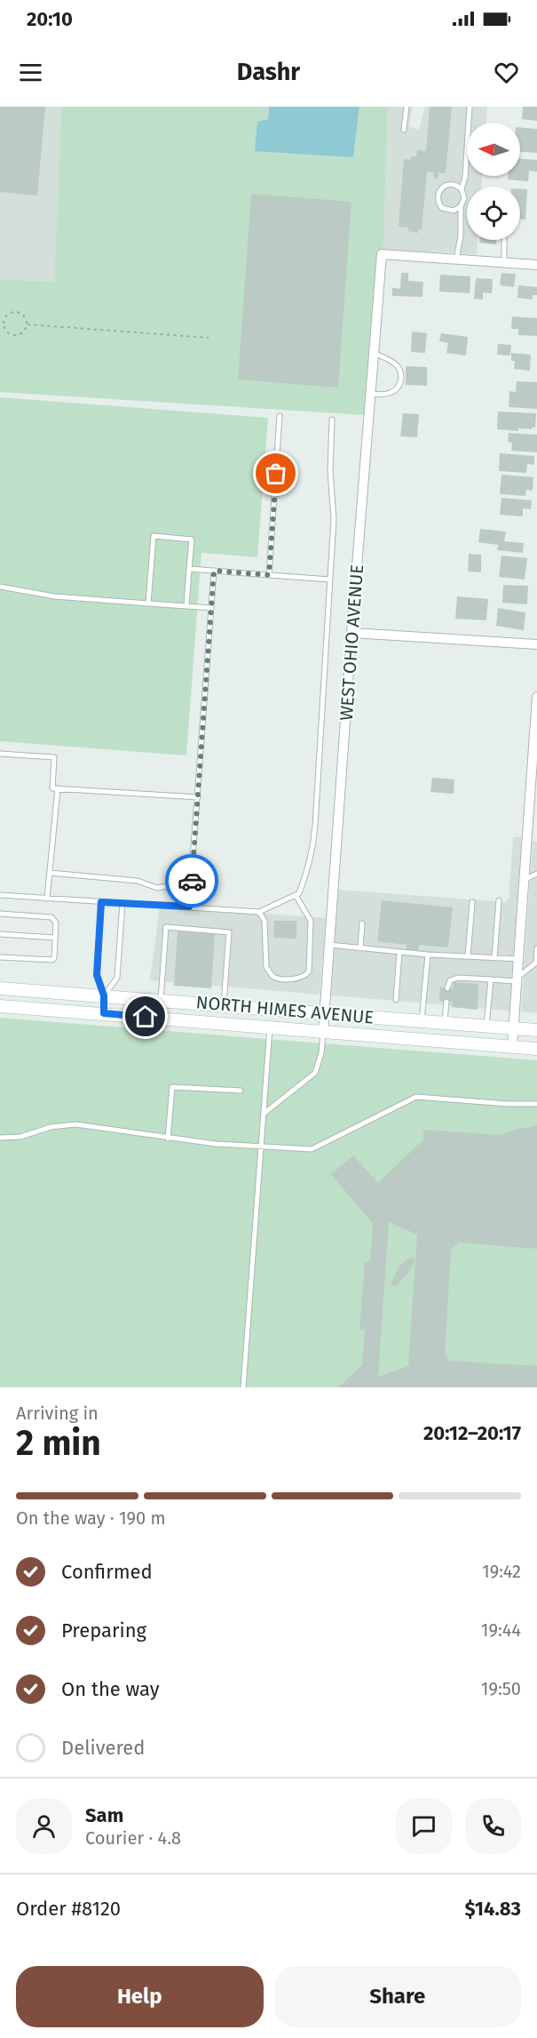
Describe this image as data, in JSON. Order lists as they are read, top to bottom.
{
  "streets": {
    "street": ["WEST OHIO AVENUE", "NORTH HIMES AVENUE"]
  },
  "crossings": [
    ["WEST OHIO AVENUE", "NORTH HIMES AVENUE"]
  ],
  "north": "left",
  "page": {
    "status": "20:10",
    "header": "Dashr",
    "heading": ["2 min", "Arriving in", "20:12–20:17"],
    "panel": [
      "Sam",
      "Courier · 4.8",
      "Order #8120",
      "$14.83"
    ],
    "bar": "On the way · 190 m",
    "list": [
      ["Confirmed", "19:42"],
      ["Preparing", "19:44"],
      ["On the way", "19:50"],
      "Delivered"
    ],
    "buttons": ["Help", "Share"]
  }
}
